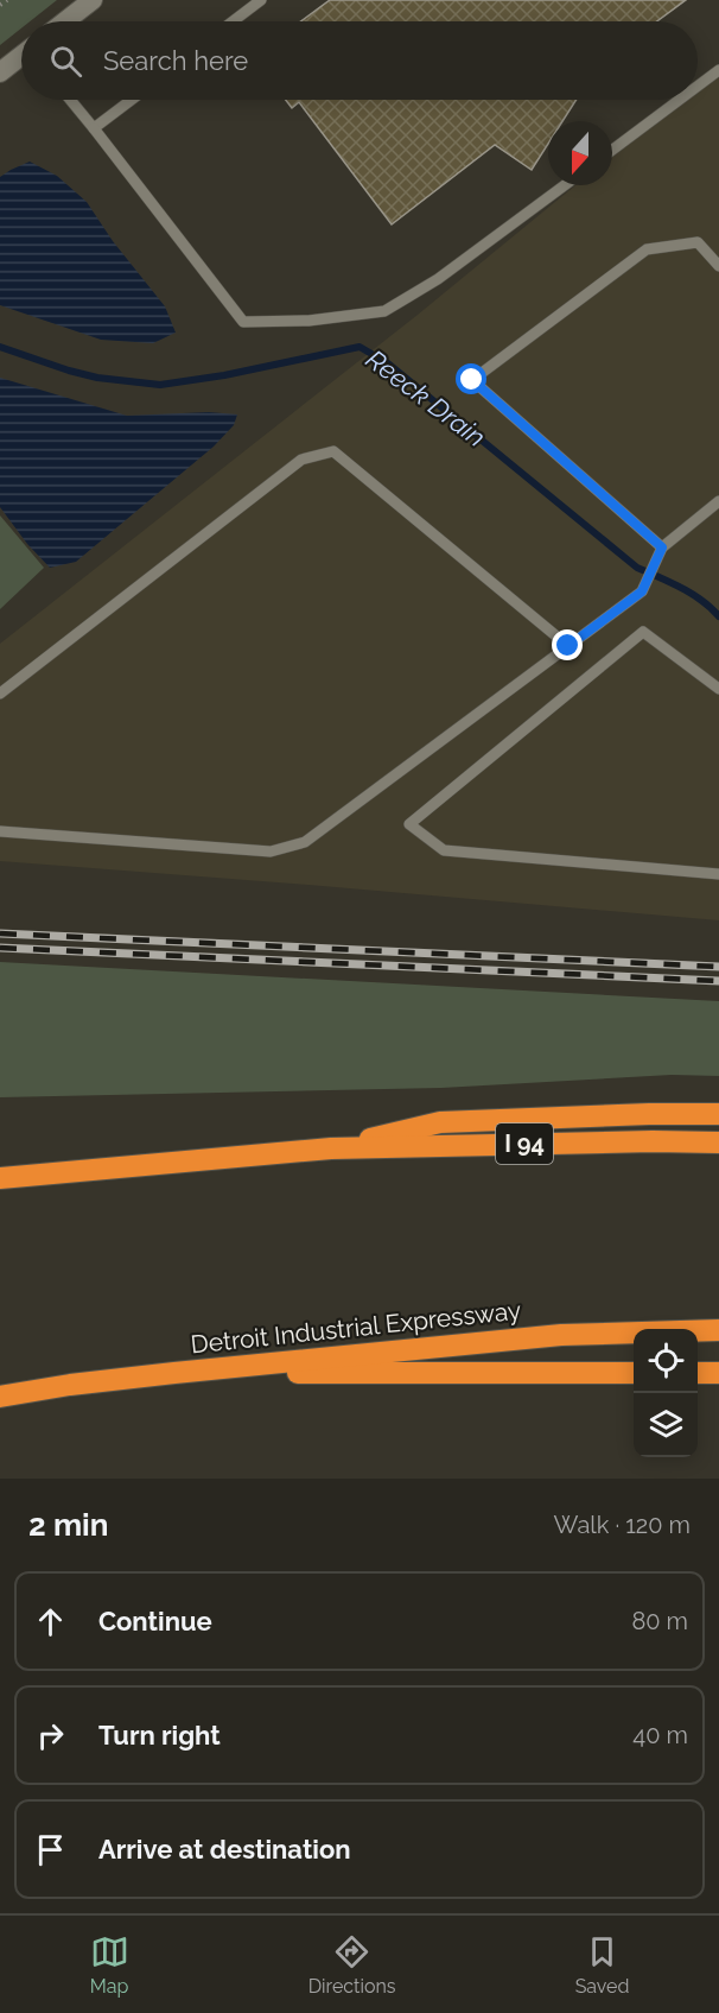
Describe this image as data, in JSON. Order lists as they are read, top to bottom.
{
  "streets": {
    "highway": ["I 94", "Detroit Industrial Expressway"]
  },
  "water": ["Reeck Drain"],
  "north": "bottom",
  "page": {
    "search": "Search here",
    "heading": ["2 min", "Walk · 120 m"],
    "list": [
      ["Continue", "80 m"],
      ["Turn right", "40 m"],
      "Arrive at destination"
    ],
    "nav": ["Map", "Directions", "Saved"]
  }
}
